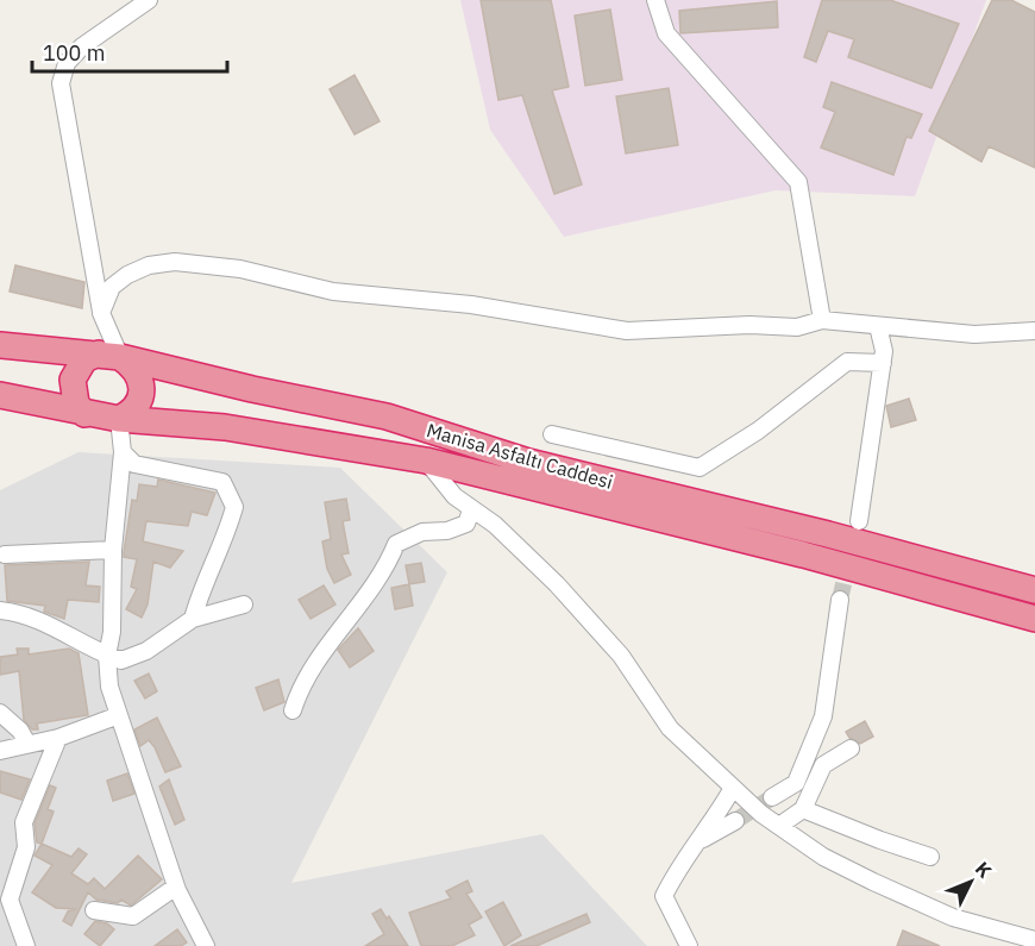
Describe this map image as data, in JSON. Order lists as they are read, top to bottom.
{
  "streets": {
    "highway": ["Manisa Asfaltı Caddesi"]
  },
  "scale_bar": "100 m",
  "north": "top right"
}
